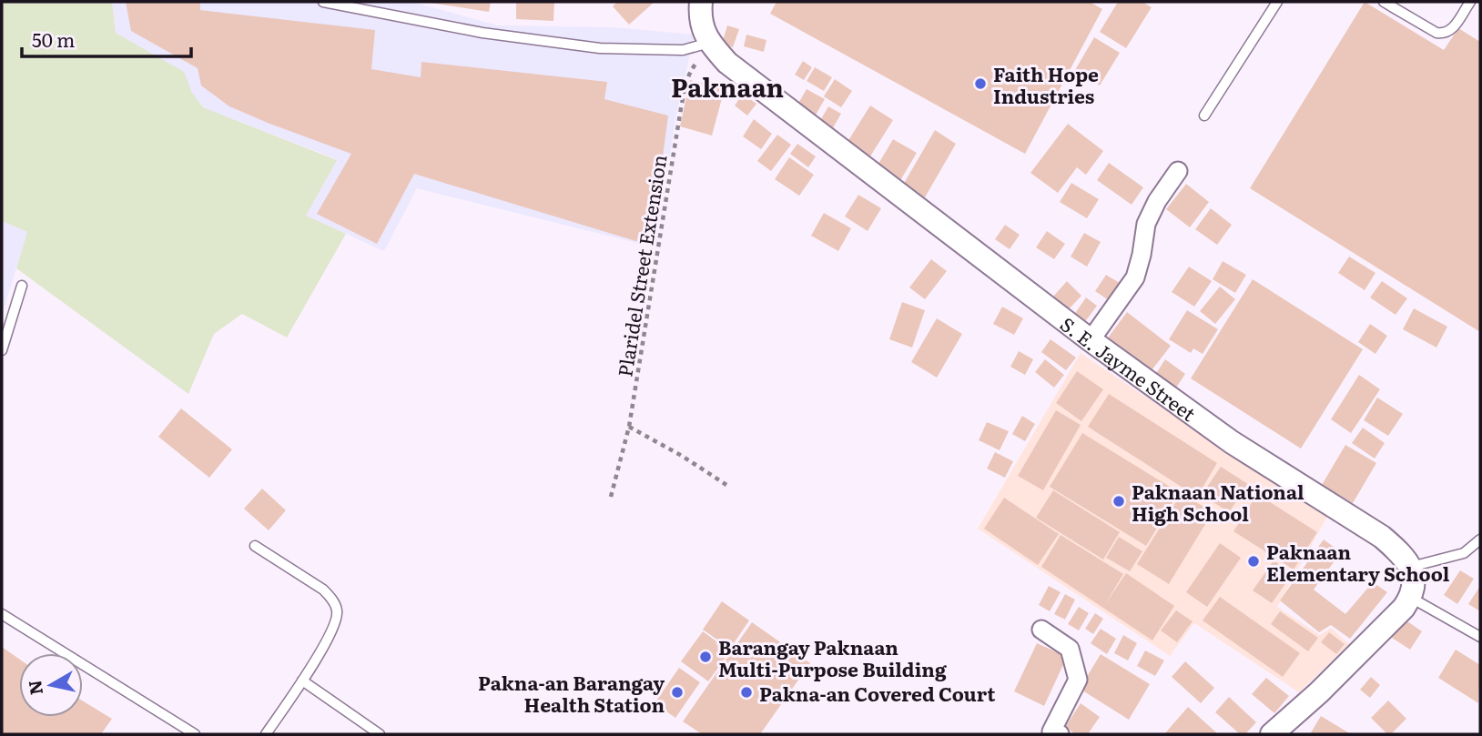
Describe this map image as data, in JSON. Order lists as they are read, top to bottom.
{
  "streets": {
    "street": ["S. E. Jayme Street"],
    "path": ["Plaridel Street Extension"]
  },
  "crossings": [
    ["Plaridel Street Extension", "S. E. Jayme Street"]
  ],
  "districts": ["Paknaan"],
  "places": [
    "Faith Hope Industries",
    "Paknaan National High School",
    "Paknaan Elementary School",
    "Barangay Paknaan Multi-Purpose Building",
    "Pakna-an Barangay Health Station",
    "Pakna-an Covered Court"
  ],
  "scale_bar": "50 m",
  "north": "left"
}
